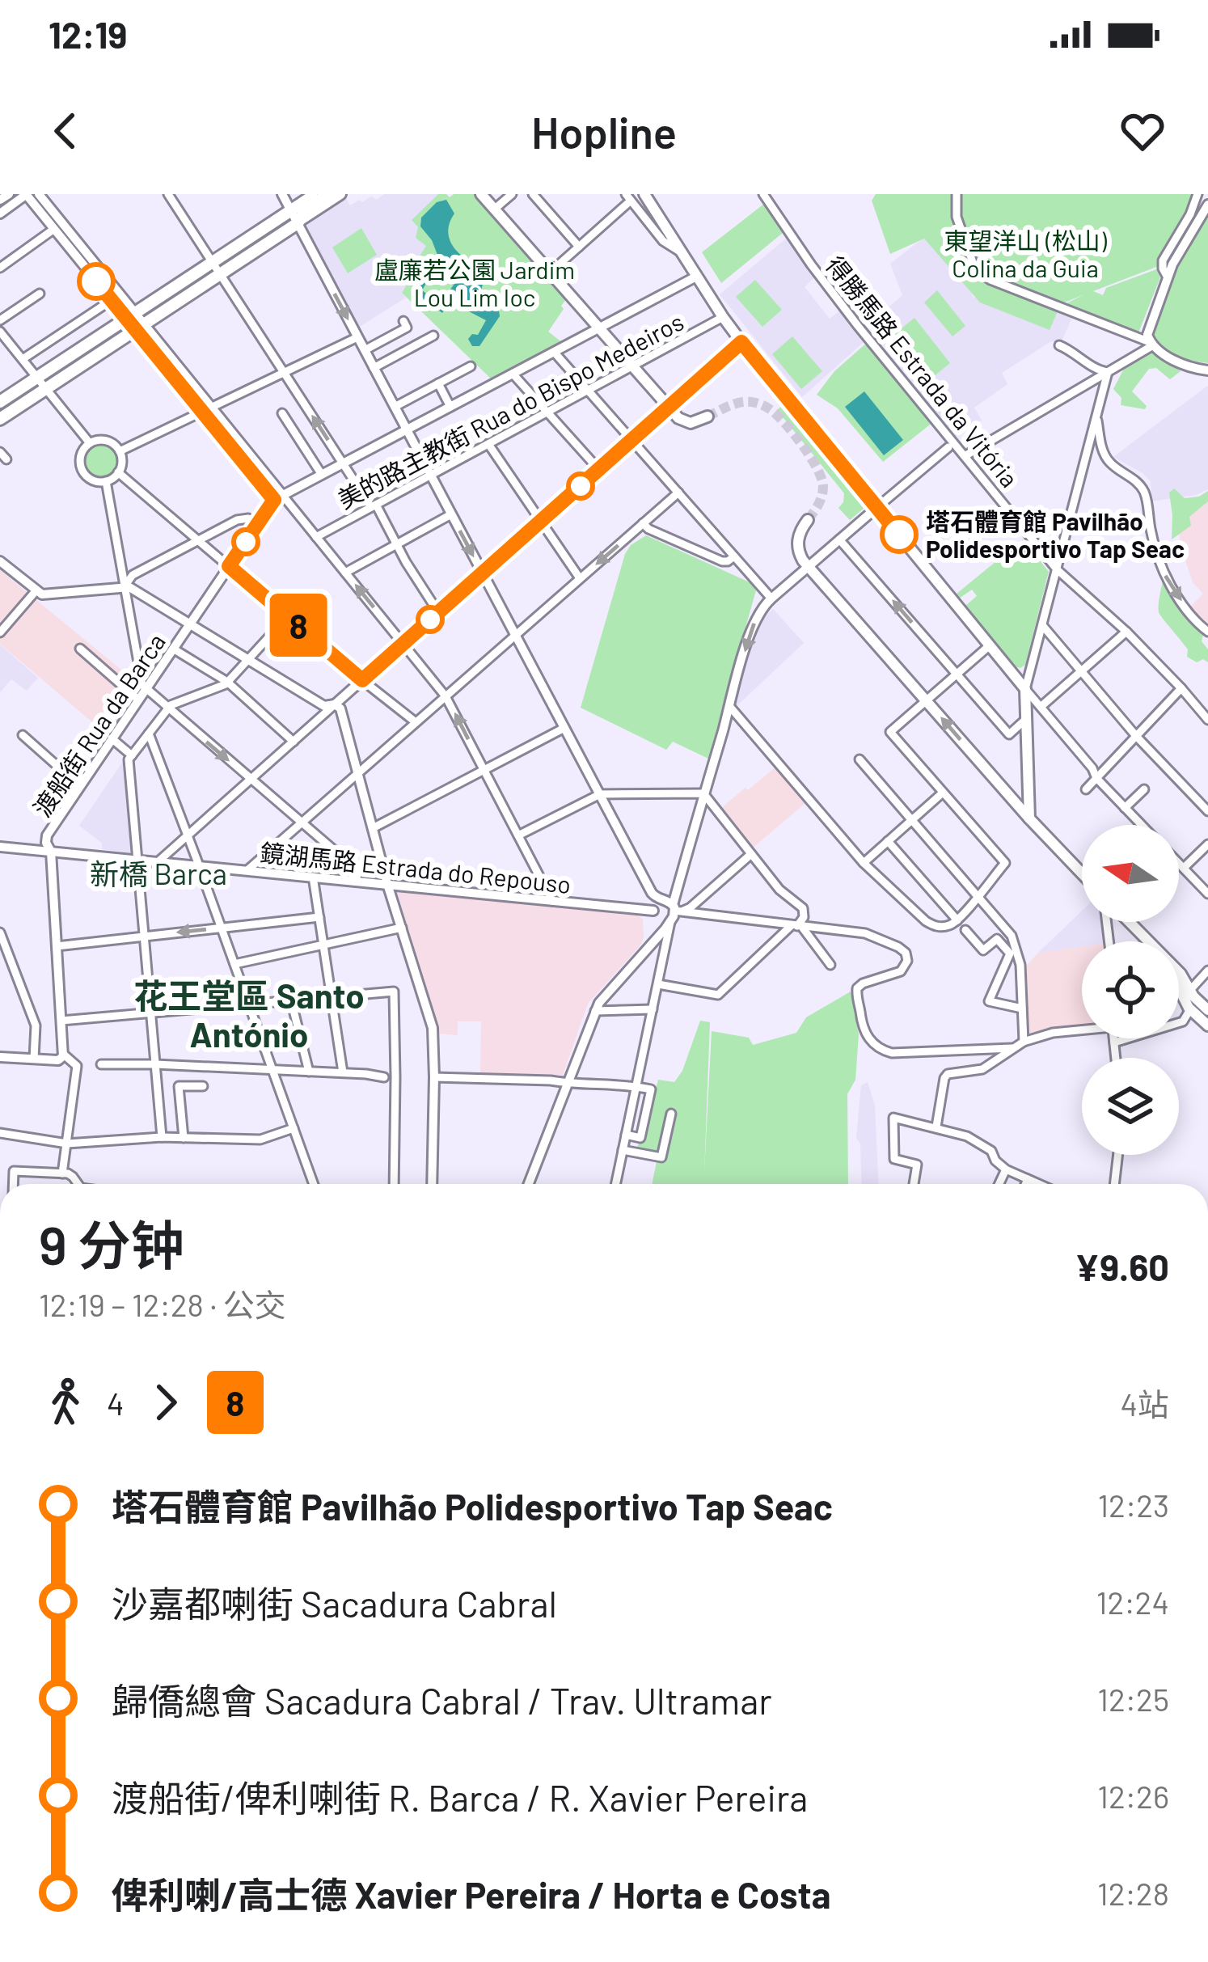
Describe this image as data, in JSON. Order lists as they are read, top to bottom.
{
  "streets": {
    "street": [
      "得勝馬路 Estrada da Vitória",
      "美的路主教街 Rua do Bispo Medeiros",
      "渡船街 Rua da Barca",
      "鏡湖馬路 Estrada do Repouso"
    ]
  },
  "crossings": [
    ["渡船街 Rua da Barca", "鏡湖馬路 Estrada do Repouso"]
  ],
  "districts": ["新橋 Barca", "花王堂區 Santo António"],
  "parks": ["東望洋山 (松山) Colina da Guia", "盧廉若公園 Jardim Lou Lim Ioc"],
  "places": ["塔石體育館 Pavilhão Polidesportivo Tap Seac"],
  "lines": ["bus line 8"],
  "north": "left",
  "page": {
    "status": "12:19",
    "header": "Hopline",
    "on_map": "8",
    "heading": ["9 分钟", "12:19 – 12:28 · 公交", "¥9.60"],
    "legs": ["4", "8", "4站"],
    "list": [
      {
        "name": "塔石體育館 Pavilhão Polidesportivo Tap Seac",
        "value": "12:23"
      },
      {
        "name": "沙嘉都喇街 Sacadura Cabral",
        "value": "12:24"
      },
      {
        "name": "歸僑總會 Sacadura Cabral / Trav. Ultramar",
        "value": "12:25"
      },
      {
        "name": "渡船街/俾利喇街 R. Barca / R. Xavier Pereira",
        "value": "12:26"
      },
      {
        "name": "俾利喇/高士德 Xavier Pereira / Horta e Costa",
        "value": "12:28"
      }
    ]
  }
}
